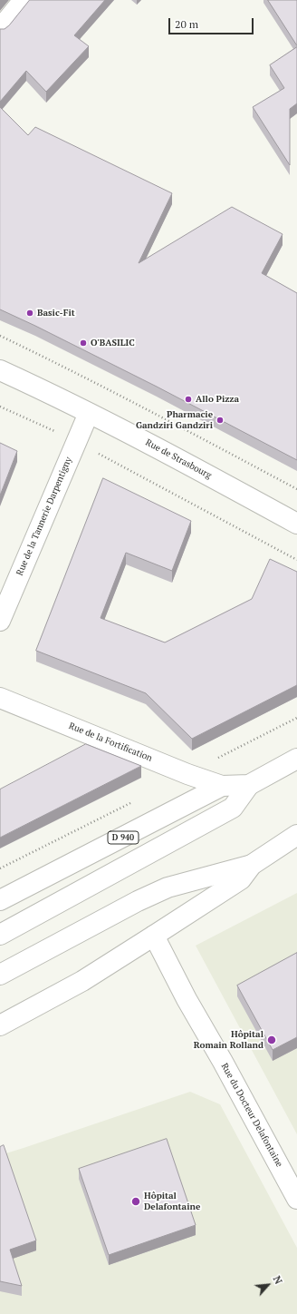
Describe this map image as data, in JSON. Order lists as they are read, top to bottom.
{
  "streets": {
    "main road": [
      "Rue de Strasbourg",
      "Rue de la Tannerie Darpentigny",
      "Rue de la Fortification",
      "D 940",
      "Rue du Docteur Delafontaine"
    ]
  },
  "crossings": [
    ["Rue de Strasbourg", "Rue de la Tannerie Darpentigny"],
    ["Rue de la Fortification", "D 940"]
  ],
  "places": [
    "Basic-Fit",
    "O'BASILIC",
    "Allo Pizza",
    "Pharmacie Gandziri Gandziri",
    "Hôpital Romain Rolland",
    "Hôpital Delafontaine"
  ],
  "scale_bar": "20 m",
  "north": "top right"
}
